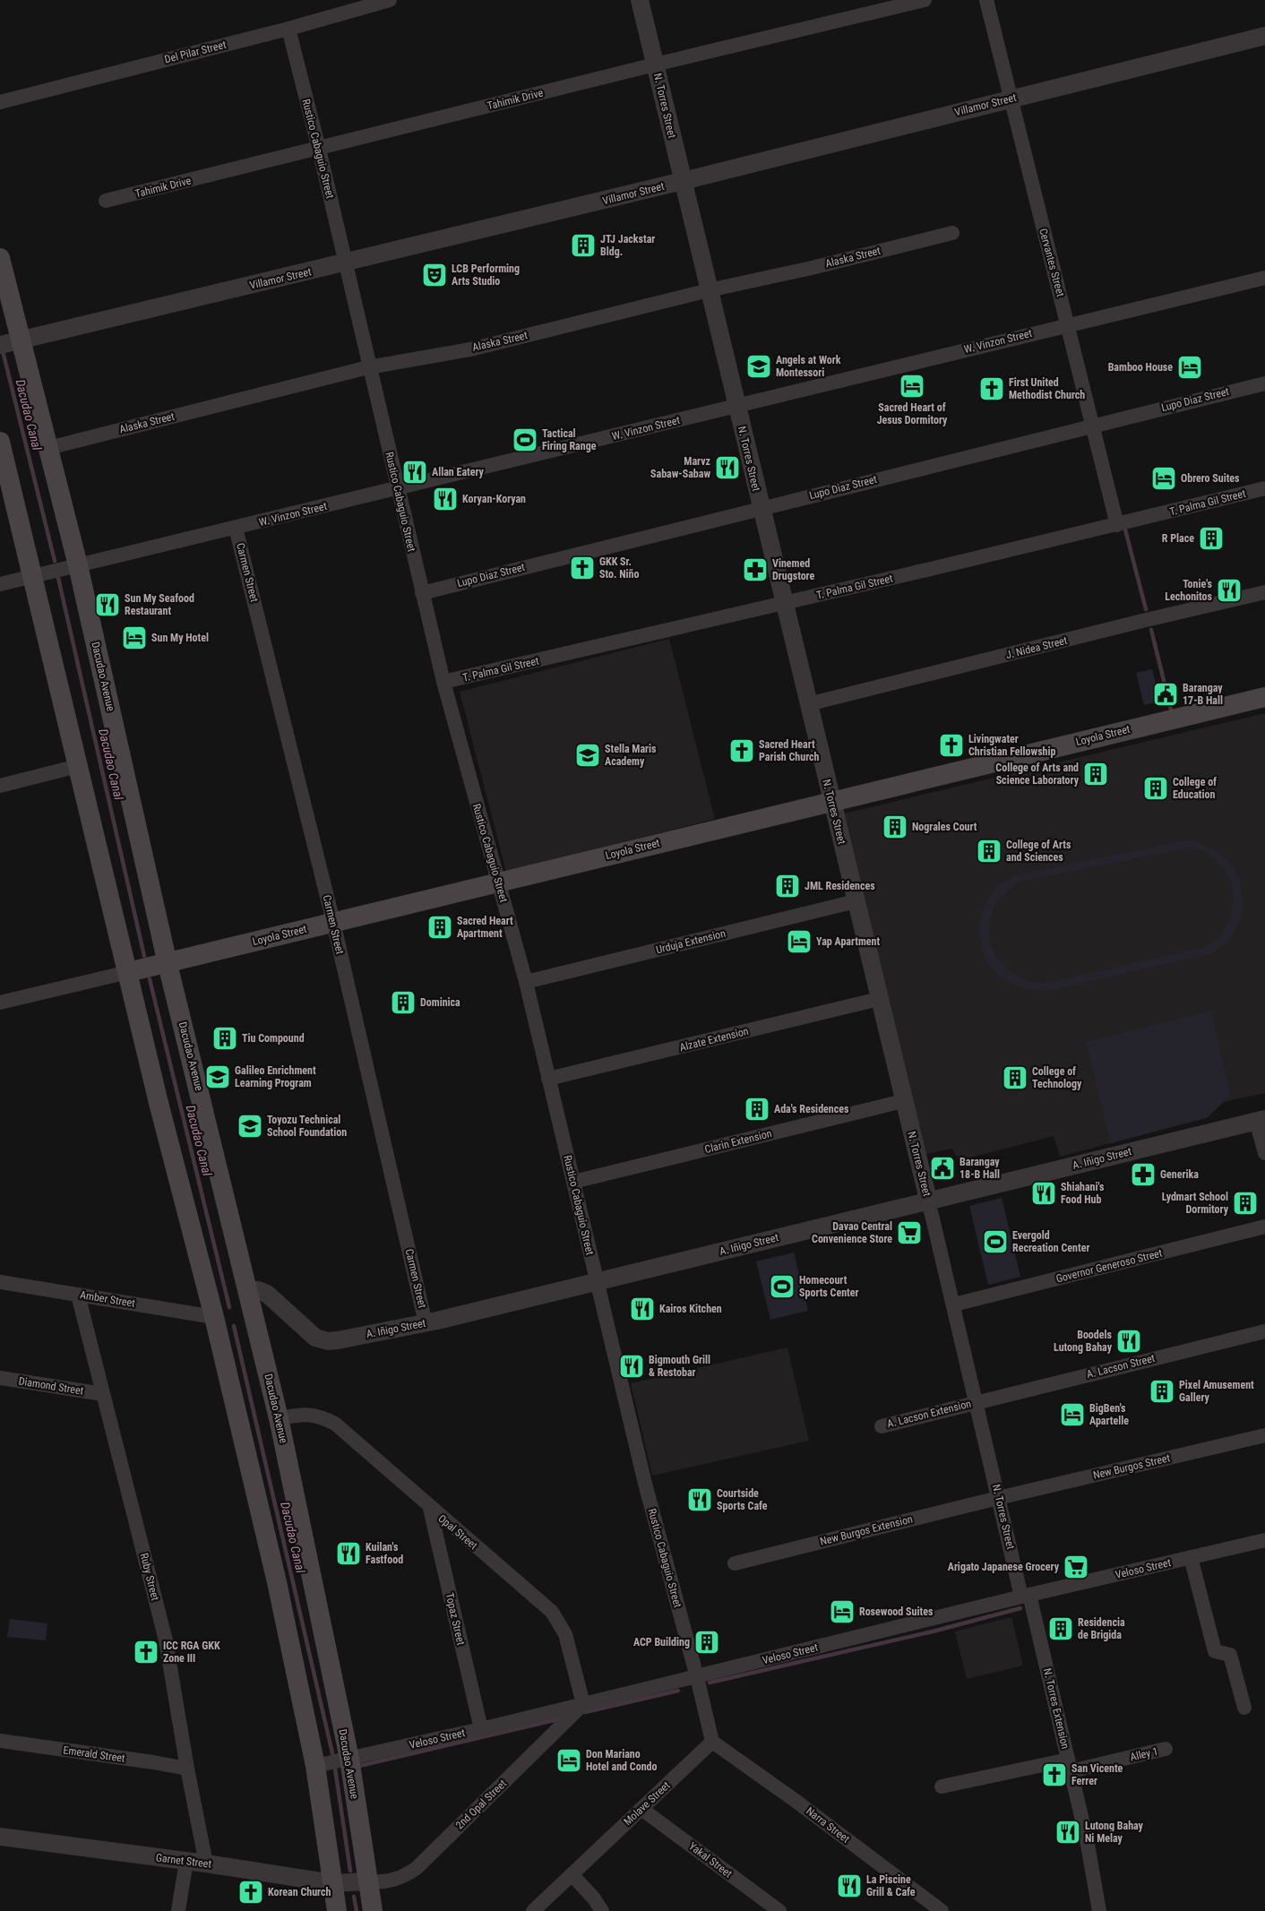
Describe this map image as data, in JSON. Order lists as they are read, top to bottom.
{
  "streets": {
    "main road": ["Dacudao Avenue", "Loyola Street"],
    "street": [
      "Del Pilar Street",
      "Tahimik Drive",
      "Villamor Street",
      "N. Torres Street",
      "Rustico Cabaguio Street",
      "Alaska Street",
      "Cervantes Street",
      "W. Vinzon Street",
      "Lupo Diaz Street",
      "T. Palma Gil Street",
      "Carmen Street",
      "J. Nidea Street",
      "Urduja Extension",
      "Alzate Extension",
      "Clarin Extension",
      "A. Iñigo Street",
      "Governor Generoso Street",
      "Amber Street",
      "A. Lacson Street",
      "Diamond Street",
      "A. Lacson Extension",
      "New Burgos Street",
      "New Burgos Extension",
      "Opal Street",
      "Veloso Street",
      "Ruby Street",
      "Topaz Street",
      "N. Torres Extension",
      "Emerald Street",
      "Alley 1",
      "Molave Street",
      "2nd Opal Street",
      "Narra Street",
      "Yakal Street",
      "Garnet Street"
    ]
  },
  "crossings": [
    ["Del Pilar Street", "Rustico Cabaguio Street"],
    ["Tahimik Drive", "N. Torres Street"],
    ["Tahimik Drive", "Rustico Cabaguio Street"],
    ["Villamor Street", "N. Torres Street"],
    ["Villamor Street", "Rustico Cabaguio Street"],
    ["Villamor Street", "Cervantes Street"],
    ["Villamor Street", "Dacudao Avenue"],
    ["N. Torres Street", "Alaska Street"],
    ["N. Torres Street", "W. Vinzon Street"],
    ["N. Torres Street", "Lupo Diaz Street"],
    ["N. Torres Street", "T. Palma Gil Street"],
    ["N. Torres Street", "J. Nidea Street"],
    ["N. Torres Street", "Loyola Street"],
    ["N. Torres Street", "Urduja Extension"],
    ["N. Torres Street", "Alzate Extension"],
    ["N. Torres Street", "Clarin Extension"],
    ["N. Torres Street", "A. Iñigo Street"],
    ["N. Torres Street", "Governor Generoso Street"],
    ["N. Torres Street", "A. Lacson Street"],
    ["N. Torres Street", "A. Lacson Extension"],
    ["N. Torres Street", "New Burgos Street"],
    ["N. Torres Street", "New Burgos Extension"],
    ["N. Torres Street", "Veloso Street"],
    ["N. Torres Street", "N. Torres Extension"],
    ["Rustico Cabaguio Street", "Alaska Street"],
    ["Rustico Cabaguio Street", "W. Vinzon Street"],
    ["Rustico Cabaguio Street", "Lupo Diaz Street"],
    ["Rustico Cabaguio Street", "T. Palma Gil Street"],
    ["Rustico Cabaguio Street", "Loyola Street"],
    ["Rustico Cabaguio Street", "Urduja Extension"],
    ["Rustico Cabaguio Street", "Alzate Extension"],
    ["Rustico Cabaguio Street", "Clarin Extension"],
    ["Rustico Cabaguio Street", "A. Iñigo Street"],
    ["Rustico Cabaguio Street", "Veloso Street"],
    ["Alaska Street", "Dacudao Avenue"],
    ["Cervantes Street", "W. Vinzon Street"],
    ["Cervantes Street", "Lupo Diaz Street"],
    ["Cervantes Street", "T. Palma Gil Street"],
    ["W. Vinzon Street", "Carmen Street"],
    ["W. Vinzon Street", "Dacudao Avenue"],
    ["Carmen Street", "Loyola Street"],
    ["Carmen Street", "A. Iñigo Street"],
    ["Dacudao Avenue", "Loyola Street"],
    ["Dacudao Avenue", "A. Iñigo Street"],
    ["Dacudao Avenue", "Opal Street"],
    ["Dacudao Avenue", "Veloso Street"],
    ["Dacudao Avenue", "2nd Opal Street"],
    ["Dacudao Avenue", "Garnet Street"],
    ["Amber Street", "Ruby Street"],
    ["A. Lacson Street", "A. Lacson Extension"],
    ["Diamond Street", "Ruby Street"],
    ["New Burgos Street", "New Burgos Extension"],
    ["Opal Street", "Veloso Street"],
    ["Opal Street", "Topaz Street"],
    ["Opal Street", "2nd Opal Street"],
    ["Veloso Street", "Topaz Street"],
    ["Veloso Street", "N. Torres Extension"],
    ["Veloso Street", "2nd Opal Street"],
    ["Ruby Street", "Emerald Street"],
    ["Ruby Street", "Garnet Street"],
    ["N. Torres Extension", "Alley 1"],
    ["Molave Street", "Narra Street"],
    ["Molave Street", "Yakal Street"],
    ["2nd Opal Street", "Garnet Street"]
  ],
  "water": ["Dacudao Canal"],
  "places": {
    "building": [
      "JTJ Jackstar Bldg.",
      "R Place",
      "College of Arts and Science Laboratory",
      "College of Education",
      "Nograles Court",
      "College of Arts and Sciences",
      "JML Residences",
      "Sacred Heart Apartment",
      "Dominica",
      "Tiu Compound",
      "College of Technology",
      "Ada's Residences",
      "Lydmart School Dormitory",
      "Pixel Amusement Gallery",
      "Residencia de Brigida",
      "ACP Building"
    ],
    "theatre": ["LCB Performing Arts Studio"],
    "school or university": [
      "Angels at Work Montessori",
      "Stella Maris Academy",
      "Galileo Enrichment Learning Program",
      "Toyozu Technical School Foundation"
    ],
    "hotel": [
      "Bamboo House",
      "Sacred Heart of Jesus Dormitory",
      "Obrero Suites",
      "Sun My Hotel",
      "Yap Apartment",
      "BigBen's Apartelle",
      "Rosewood Suites",
      "Don Mariano Hotel and Condo"
    ],
    "church": [
      "First United Methodist Church",
      "GKK Sr. Sto. Niño",
      "Livingwater Christian Fellowship",
      "Sacred Heart Parish Church",
      "ICC RGA GKK Zone III",
      "San Vicente Ferrer",
      "Korean Church"
    ],
    "sports": ["Tactical Firing Range", "Evergold Recreation Center", "Homecourt Sports Center"],
    "restaurant": [
      "Marvz Sabaw-Sabaw",
      "Allan Eatery",
      "Koryan-Koryan",
      "Tonie's Lechonitos",
      "Sun My Seafood Restaurant",
      "Shiahani's Food Hub",
      "Kairos Kitchen",
      "Boodels Lutong Bahay",
      "Bigmouth Grill & Restobar",
      "Courtside Sports Cafe",
      "Kuilan's Fastfood",
      "Lutong Bahay Ni Melay",
      "La Piscine Grill & Cafe"
    ],
    "pharmacy": ["Vinemed Drugstore", "Generika"],
    "public building": ["Barangay 17-B Hall", "Barangay 18-B Hall"],
    "supermarket": ["Davao Central Convenience Store", "Arigato Japanese Grocery"]
  }
}
